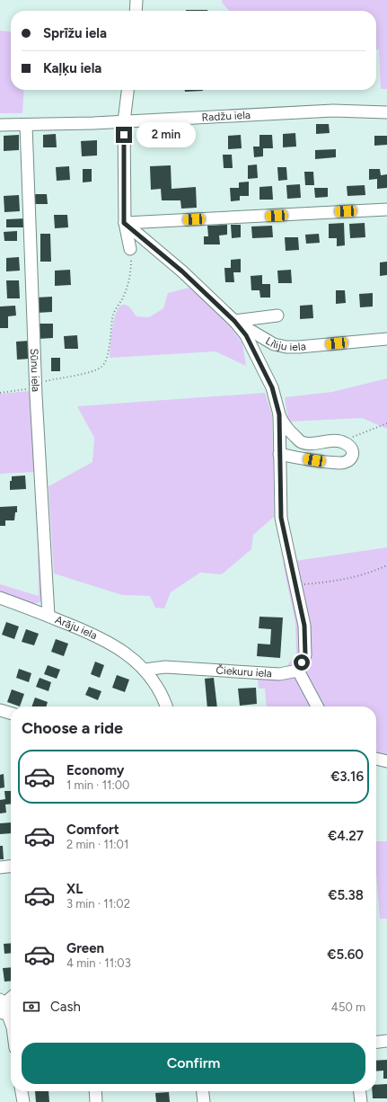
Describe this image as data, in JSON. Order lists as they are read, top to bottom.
{
  "streets": {
    "street": [
      "Radžu iela",
      "Liliju iela",
      "Sūnu iela",
      "Arāju iela",
      "Čiekuru iela"
    ]
  },
  "crossings": [
    ["Radžu iela", "Sūnu iela"],
    ["Sūnu iela", "Arāju iela"],
    ["Arāju iela", "Čiekuru iela"]
  ],
  "page": {
    "banner": ["Sprīžu iela", "Kaļķu iela"],
    "bubble": "2 min",
    "heading": "Choose a ride",
    "list": [
      {
        "name": "Economy",
        "note": "1 min · 11:00",
        "value": "€3.16"
      },
      {
        "name": "Comfort",
        "note": "2 min · 11:01",
        "value": "€4.27"
      },
      {
        "name": "XL",
        "note": "3 min · 11:02",
        "value": "€5.38"
      },
      {
        "name": "Green",
        "note": "4 min · 11:03",
        "value": "€5.60"
      }
    ],
    "pay": ["Cash", "450 m"],
    "buttons": "Confirm"
  }
}
